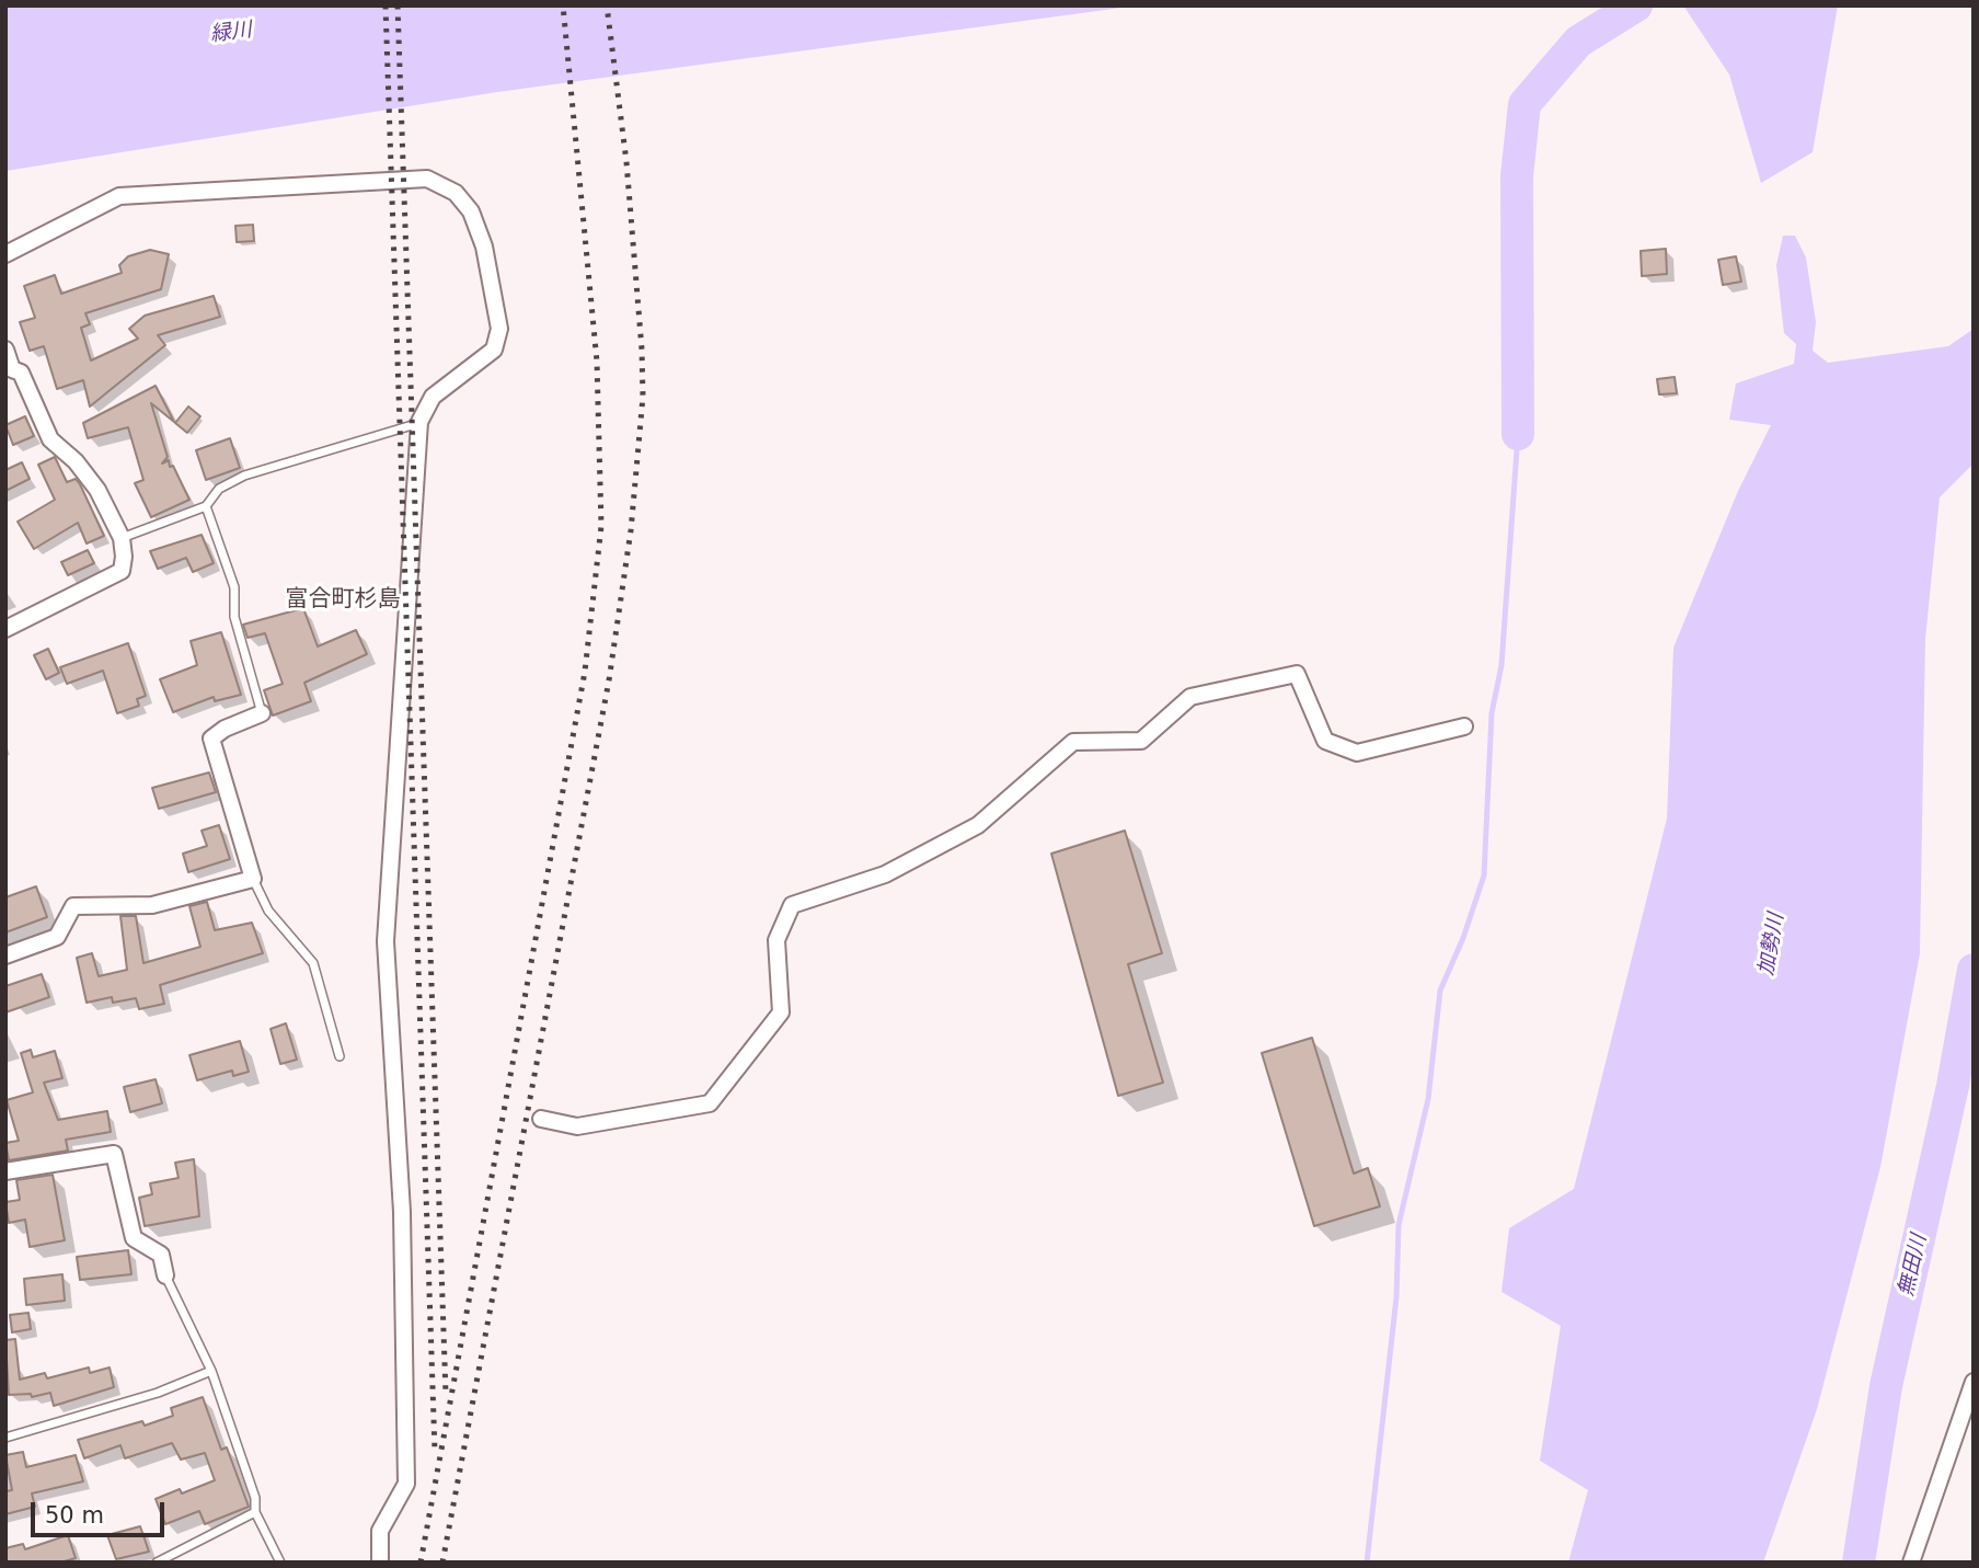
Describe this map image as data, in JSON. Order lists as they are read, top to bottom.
{
  "districts": ["富合町杉島"],
  "water": ["緑川", "加勢川", "無田川"],
  "scale_bar": "50 m"
}
